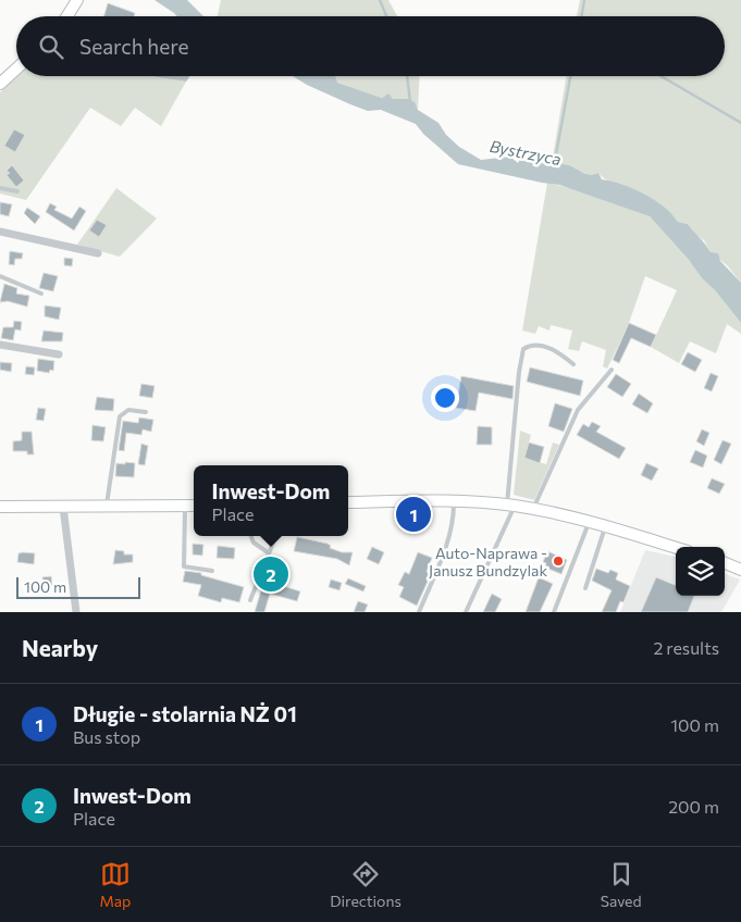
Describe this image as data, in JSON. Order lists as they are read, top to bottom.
{
  "water": ["Bystrzyca"],
  "places": ["Auto-Naprawa - Janusz Bundzylak"],
  "scale_bar": "100 m",
  "page": {
    "search": "Search here",
    "popup": ["Inwest-Dom", "Place"],
    "pins": ["1", "2"],
    "scale": "100 m",
    "heading": ["Nearby", "2 results"],
    "list": [
      {
        "mark": "1",
        "name": "Długie - stolarnia NŻ 01",
        "note": "Bus stop",
        "value": "100 m"
      },
      {
        "mark": "2",
        "name": "Inwest-Dom",
        "note": "Place",
        "value": "200 m"
      }
    ],
    "nav": ["Map", "Directions", "Saved"]
  }
}
